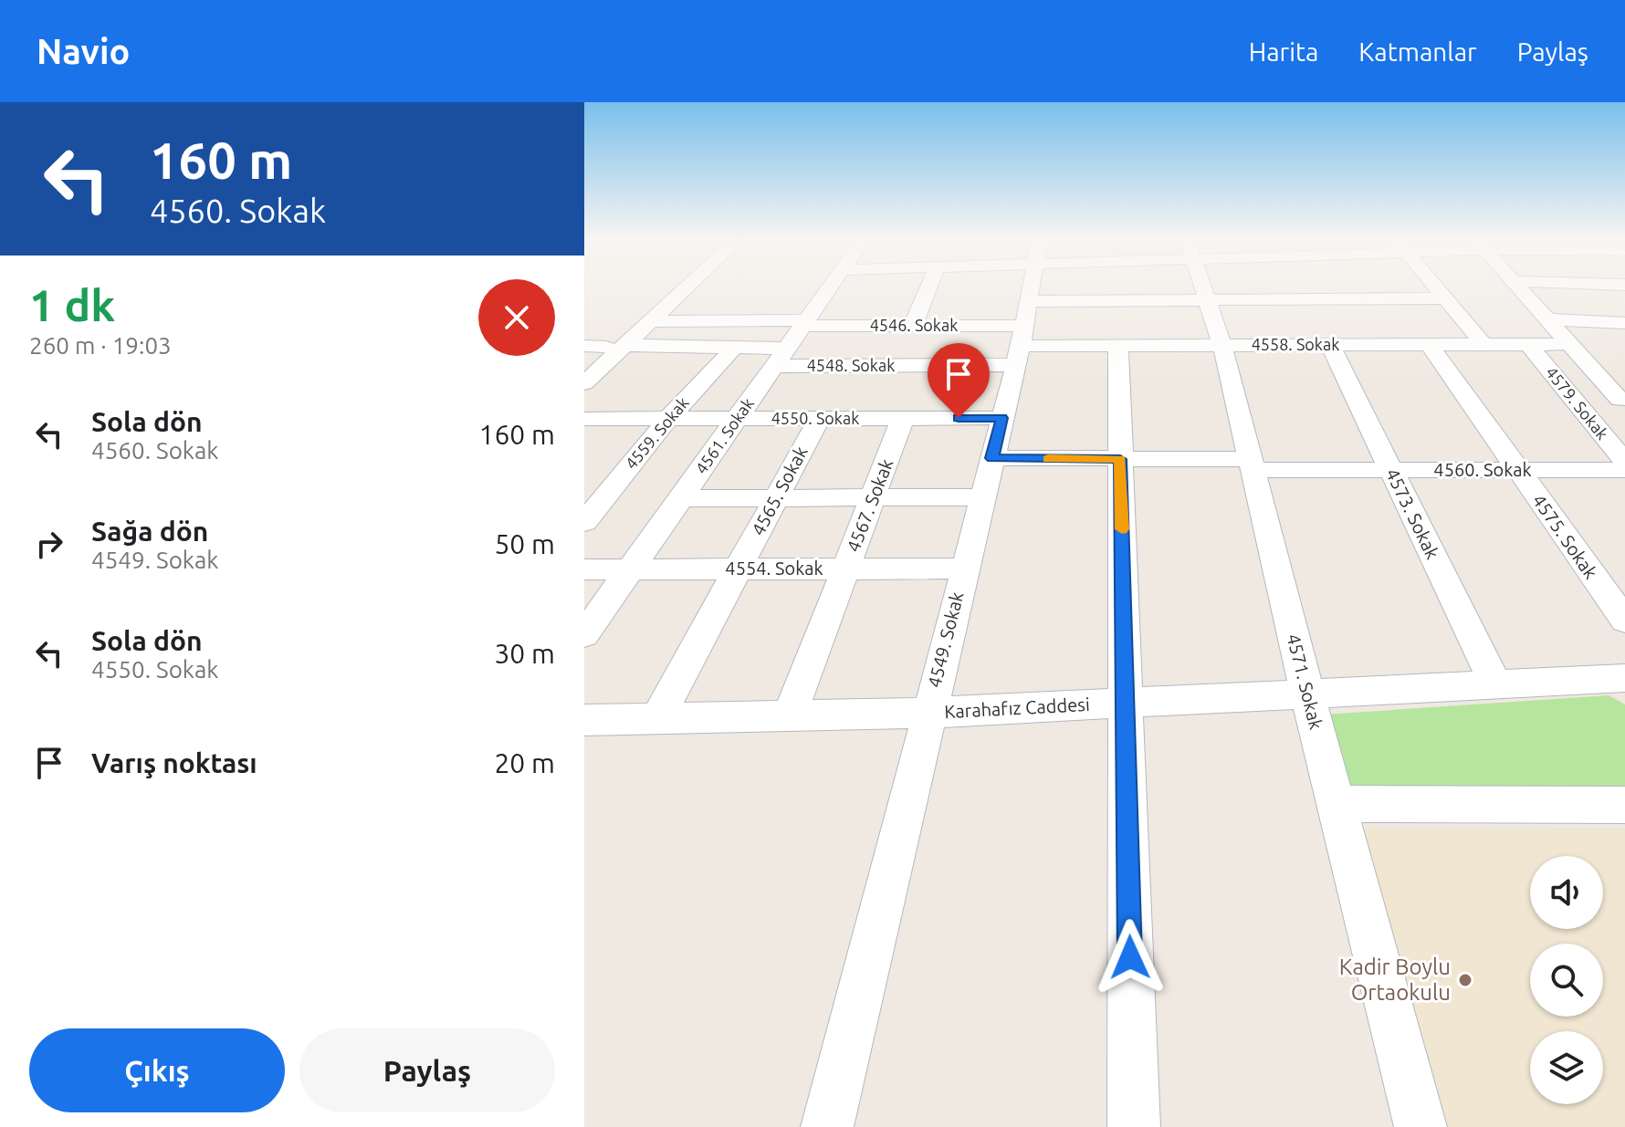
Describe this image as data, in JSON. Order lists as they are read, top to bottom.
{
  "streets": {
    "street": [
      "4546. Sokak",
      "4558. Sokak",
      "4548. Sokak",
      "4579. Sokak",
      "4550. Sokak",
      "4559. Sokak",
      "4561. Sokak",
      "4560. Sokak",
      "4565. Sokak",
      "4567. Sokak",
      "4573. Sokak",
      "4575. Sokak",
      "4554. Sokak",
      "4549. Sokak",
      "4571. Sokak",
      "Karahafız Caddesi"
    ]
  },
  "crossings": [
    ["4546. Sokak", "4558. Sokak"],
    ["4546. Sokak", "4548. Sokak"],
    ["4546. Sokak", "4561. Sokak"],
    ["4546. Sokak", "4549. Sokak"],
    ["4558. Sokak", "4548. Sokak"],
    ["4558. Sokak", "4579. Sokak"],
    ["4558. Sokak", "4573. Sokak"],
    ["4558. Sokak", "4575. Sokak"],
    ["4558. Sokak", "4549. Sokak"],
    ["4558. Sokak", "4571. Sokak"],
    ["4548. Sokak", "4559. Sokak"],
    ["4548. Sokak", "4561. Sokak"],
    ["4548. Sokak", "4549. Sokak"],
    ["4550. Sokak", "4559. Sokak"],
    ["4550. Sokak", "4561. Sokak"],
    ["4550. Sokak", "4565. Sokak"],
    ["4550. Sokak", "4567. Sokak"],
    ["4550. Sokak", "4549. Sokak"],
    ["4561. Sokak", "4554. Sokak"],
    ["4560. Sokak", "4573. Sokak"],
    ["4560. Sokak", "4575. Sokak"],
    ["4560. Sokak", "4549. Sokak"],
    ["4560. Sokak", "4571. Sokak"],
    ["4565. Sokak", "4554. Sokak"],
    ["4565. Sokak", "Karahafız Caddesi"],
    ["4567. Sokak", "4554. Sokak"],
    ["4567. Sokak", "Karahafız Caddesi"],
    ["4573. Sokak", "Karahafız Caddesi"],
    ["4554. Sokak", "4549. Sokak"],
    ["4549. Sokak", "Karahafız Caddesi"],
    ["4571. Sokak", "Karahafız Caddesi"]
  ],
  "places": ["Kadir Boylu Ortaokulu"],
  "page": {
    "header": "Navio",
    "nav": ["Harita", "Katmanlar", "Paylaş"],
    "turn": ["160 m", "4560. Sokak"],
    "heading": ["1 dk", "260 m · 19:03"],
    "list": [
      {
        "name": "Sola dön",
        "note": "4560. Sokak",
        "value": "160 m"
      },
      {
        "name": "Sağa dön",
        "note": "4549. Sokak",
        "value": "50 m"
      },
      {
        "name": "Sola dön",
        "note": "4550. Sokak",
        "value": "30 m"
      },
      {
        "name": "Varış noktası",
        "value": "20 m"
      }
    ],
    "buttons": ["Çıkış", "Paylaş"]
  }
}
